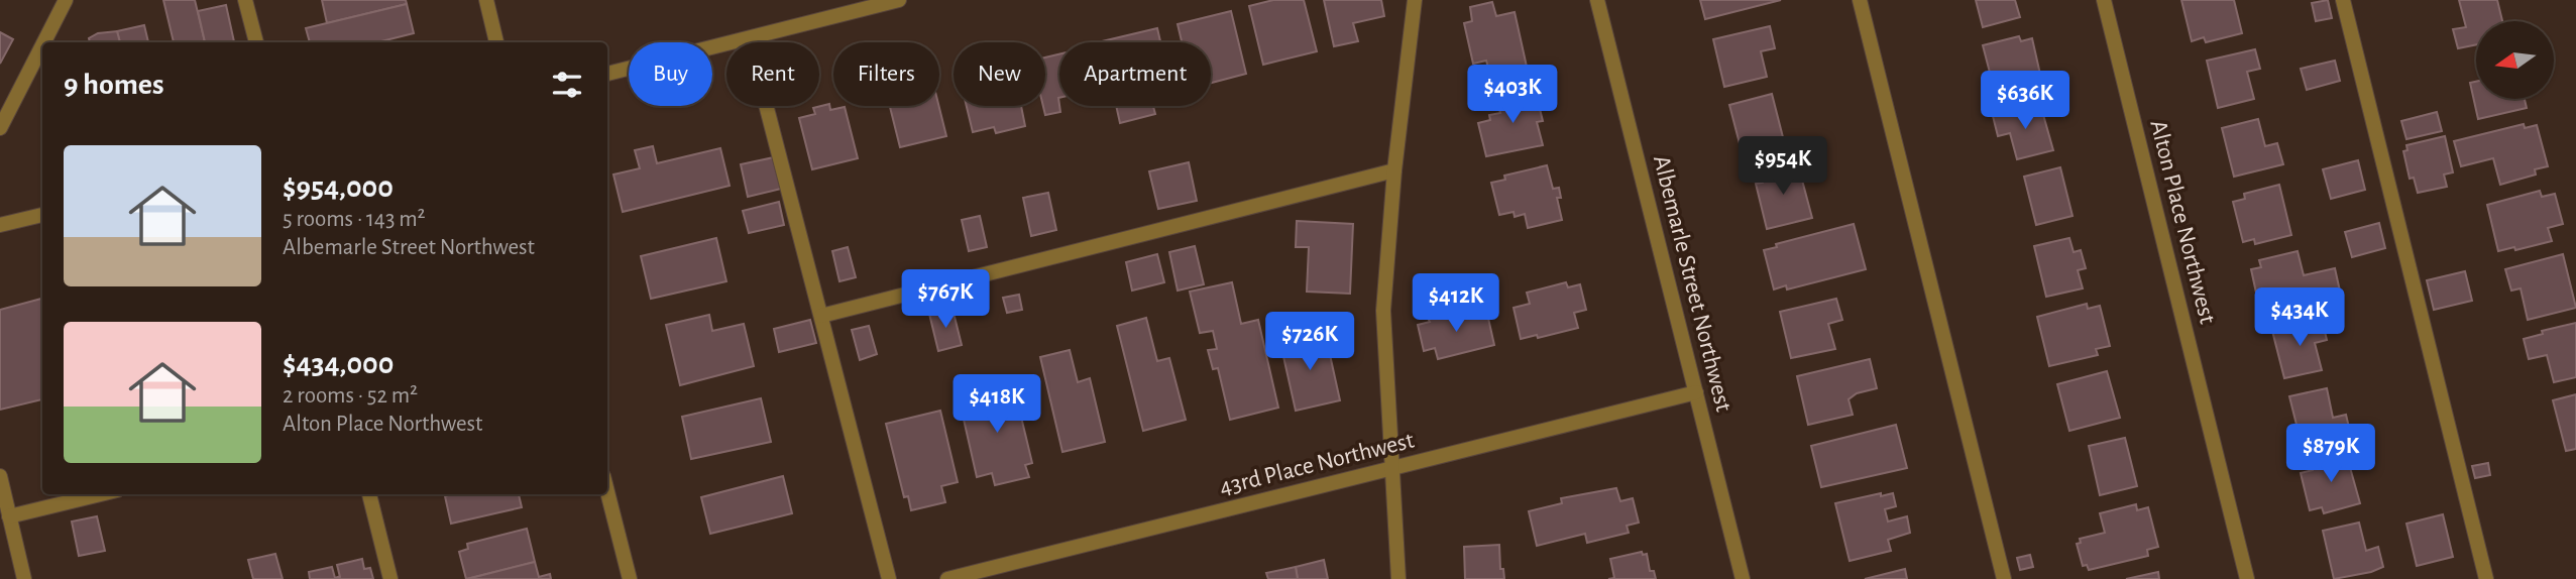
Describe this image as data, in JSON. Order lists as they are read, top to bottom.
{
  "streets": {
    "street": ["Alton Place Northwest", "Albemarle Street Northwest", "43rd Place Northwest"]
  },
  "crossings": [
    ["Albemarle Street Northwest", "43rd Place Northwest"]
  ],
  "north": "left",
  "page": {
    "chip": [
      "Buy",
      "Rent",
      "Filters",
      "New",
      "Apartment"
    ],
    "heading": "9 homes",
    "price": [
      "$403K",
      "$636K",
      "$954K",
      "$767K",
      "$412K",
      "$434K",
      "$726K",
      "$418K",
      "$879K"
    ],
    "list": [
      {
        "name": "$954,000",
        "note": "5 rooms · 143 m² · Albemarle Street Northwest"
      },
      {
        "name": "$434,000",
        "note": "2 rooms · 52 m² · Alton Place Northwest"
      }
    ]
  }
}
